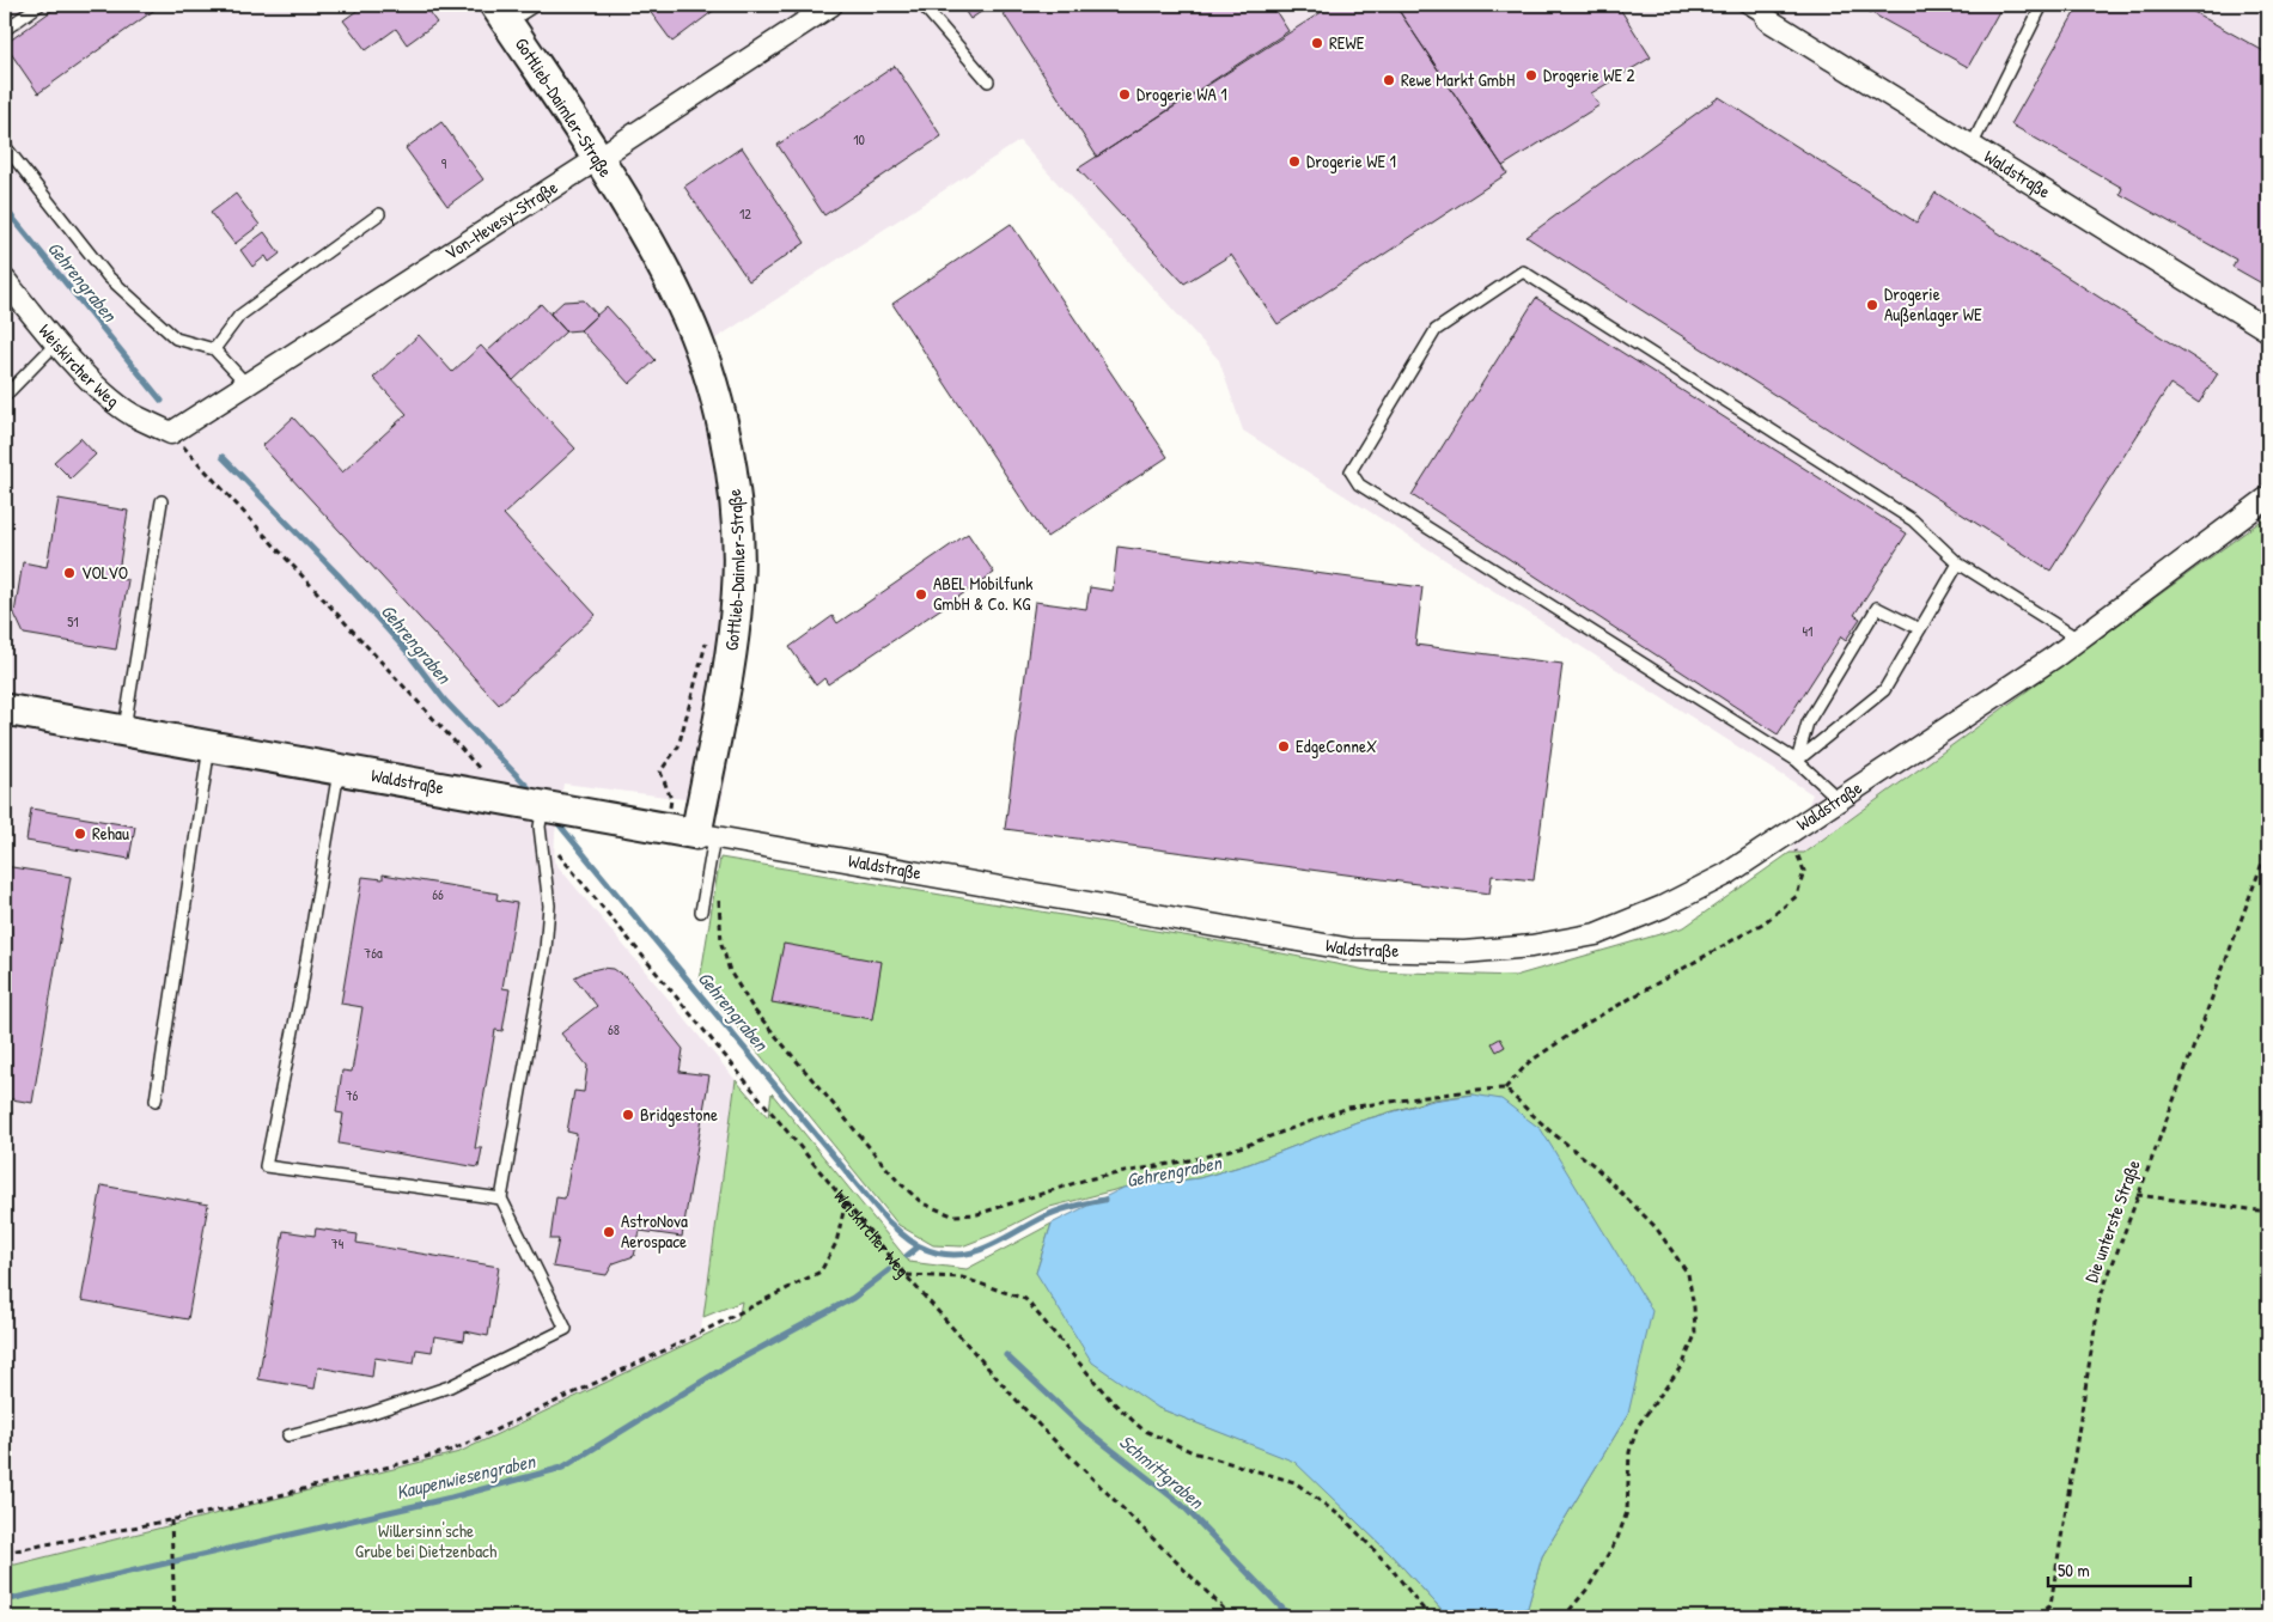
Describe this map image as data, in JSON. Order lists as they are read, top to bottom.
{
  "streets": {
    "street": [
      "Gottlieb-Daimler-Straße",
      "Waldstraße",
      "Von-Hevesy-Straße",
      "Weiskircher Weg"
    ],
    "path": ["Die unterste Straße"]
  },
  "crossings": [
    ["Gottlieb-Daimler-Straße", "Waldstraße"],
    ["Gottlieb-Daimler-Straße", "Von-Hevesy-Straße"],
    ["Waldstraße", "Weiskircher Weg"],
    ["Von-Hevesy-Straße", "Weiskircher Weg"]
  ],
  "water": ["Gehrengraben", "Schmittgraben", "Kaupenwiesengraben"],
  "parks": ["Willersinn'sche Grube bei Dietzenbach"],
  "places": [
    "REWE",
    "Drogerie WE 2",
    "Rewe Markt GmbH",
    "Drogerie WA 1",
    "Drogerie WE 1",
    "Drogerie Außenlager WE",
    "VOLVO",
    "ABEL Mobilfunk GmbH & Co. KG",
    "EdgeConneX",
    "Rehau",
    "Bridgestone",
    "AstroNova Aerospace"
  ],
  "house_numbers": [
    "10",
    "9",
    "12",
    "51",
    "41",
    "66",
    "76a",
    "68",
    "76",
    "74"
  ],
  "scale_bar": "50 m"
}
